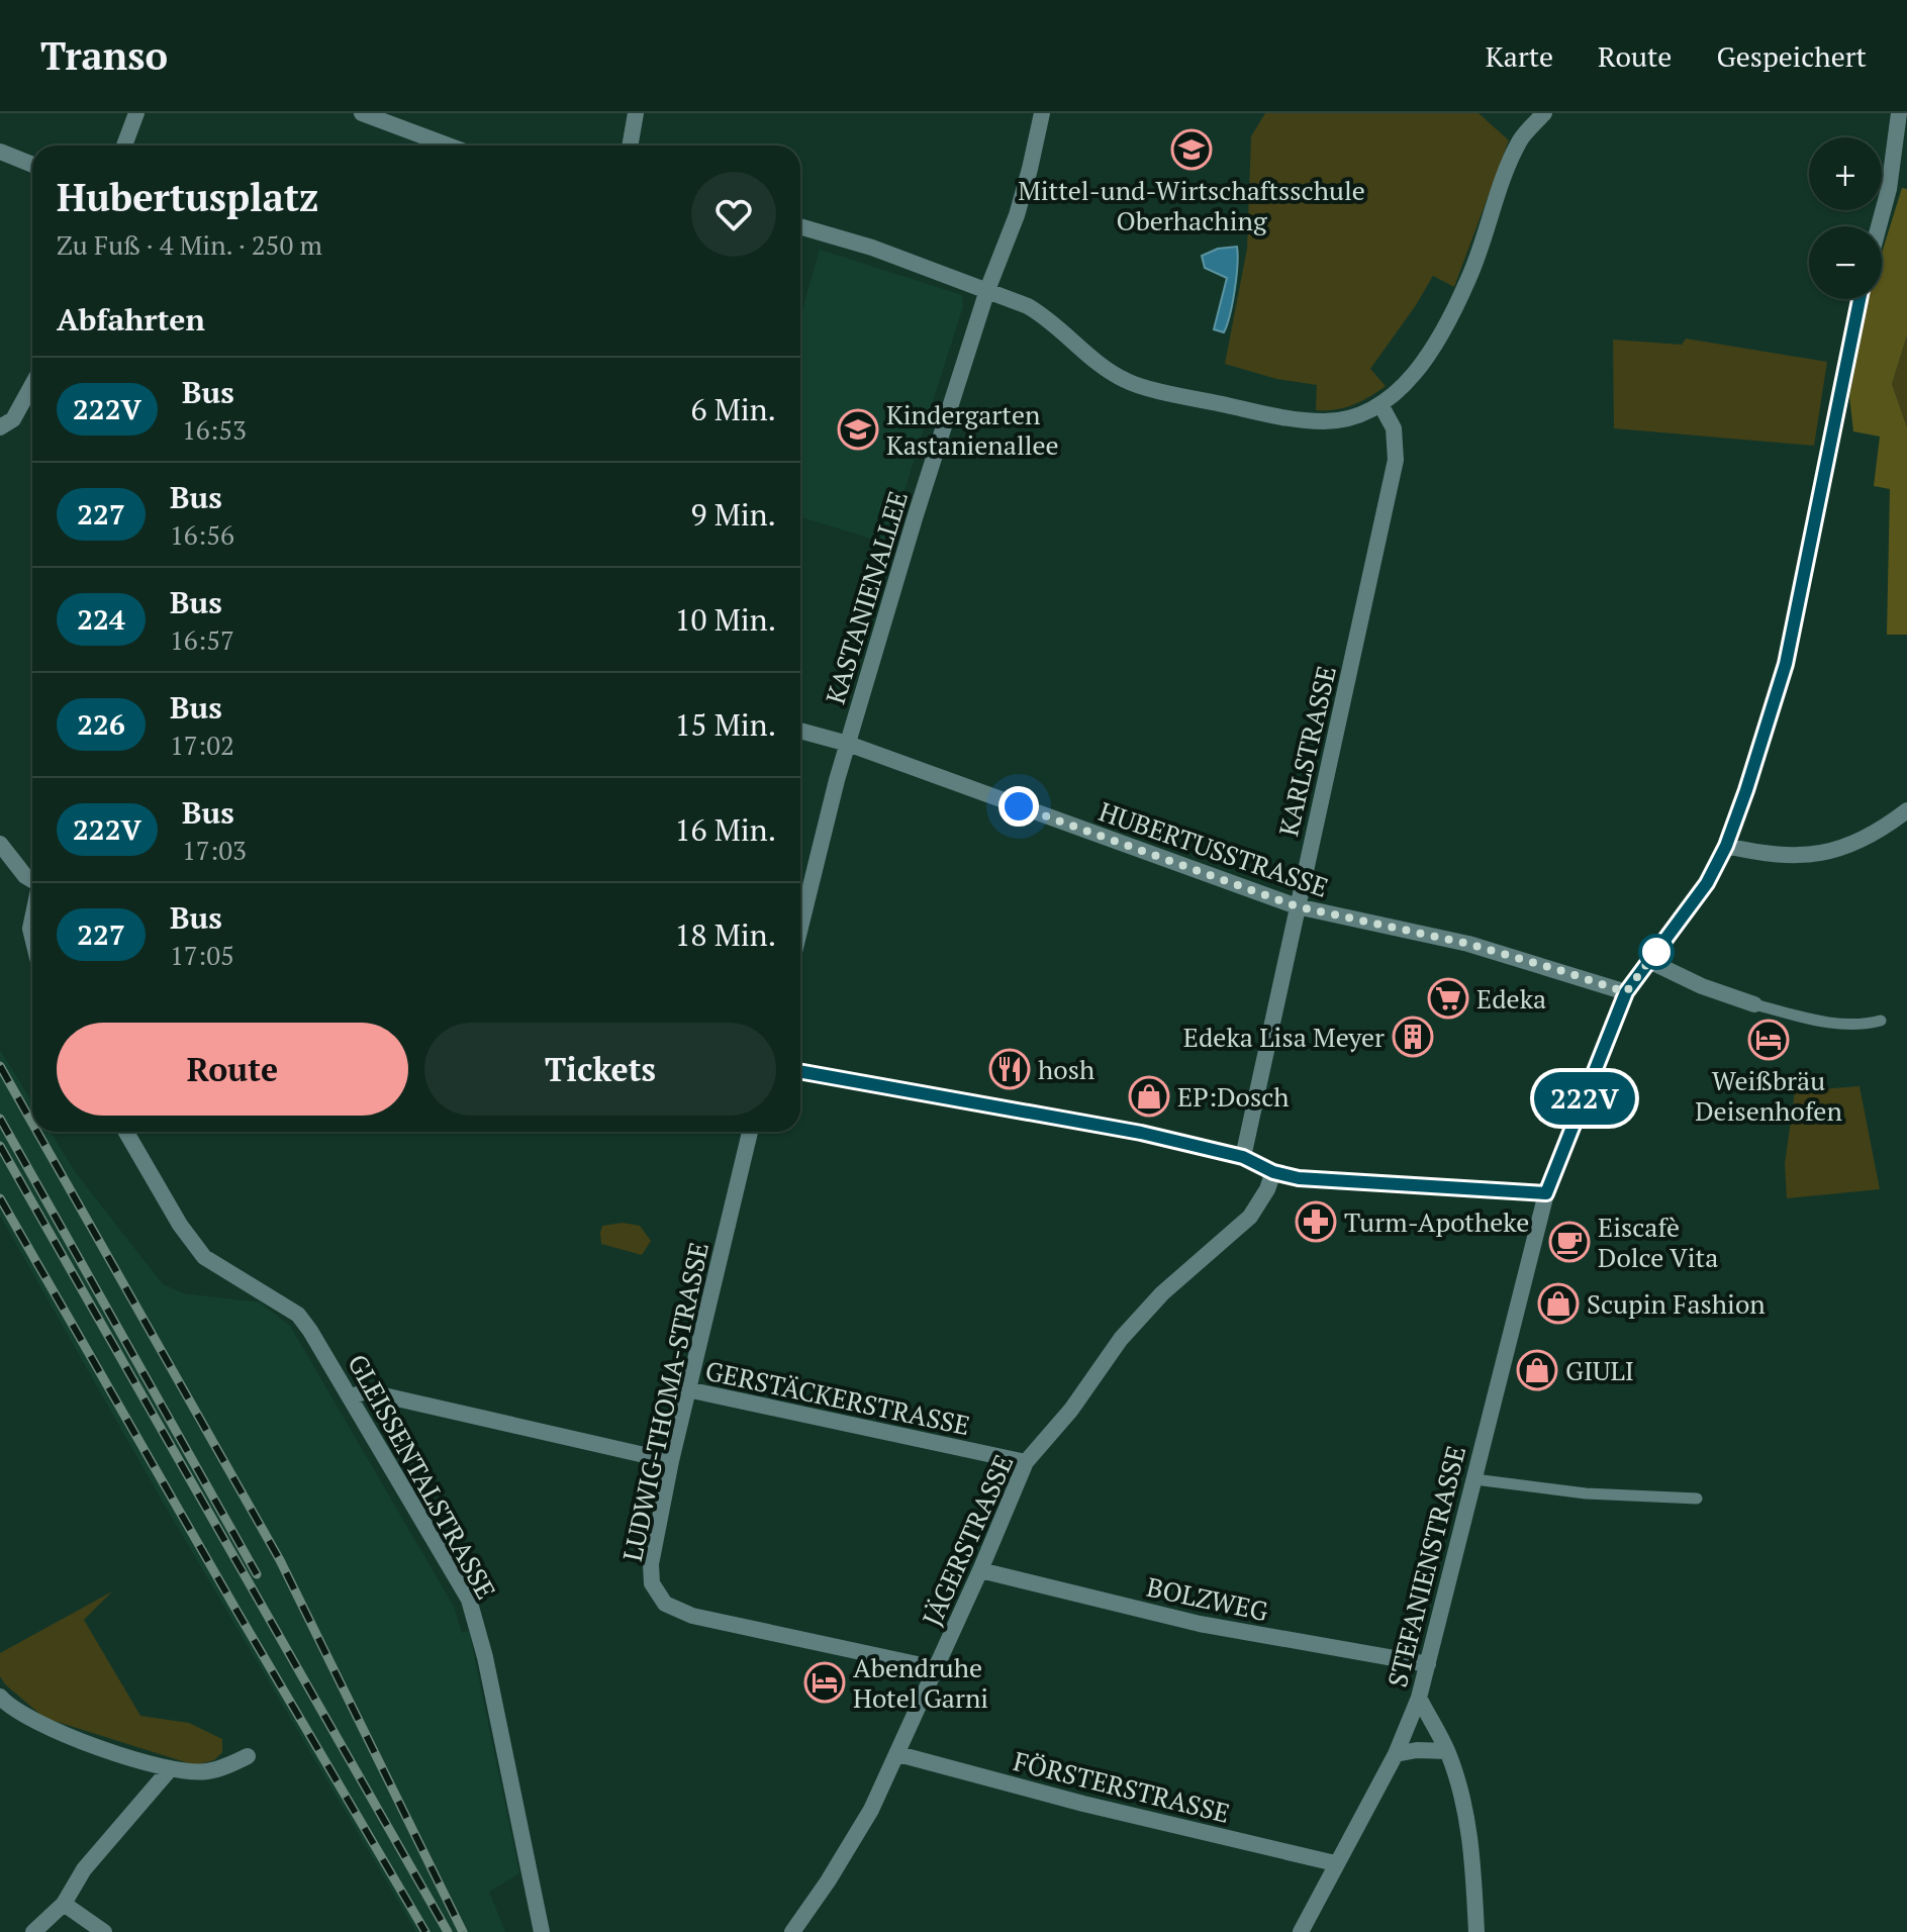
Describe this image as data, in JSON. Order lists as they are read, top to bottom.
{
  "streets": {
    "street": [
      "KASTANIENALLEE",
      "KARLSTRASSE",
      "HUBERTUSSTRASSE",
      "GERSTÄCKERSTRASSE",
      "LUDWIG-THOMA-STRASSE",
      "GLEISSENTALSTRASSE",
      "JÄGERSTRASSE",
      "STEFANIENSTRASSE",
      "BOLZWEG",
      "FÖRSTERSTRASSE"
    ]
  },
  "crossings": [
    ["KASTANIENALLEE", "HUBERTUSSTRASSE"],
    ["KARLSTRASSE", "HUBERTUSSTRASSE"],
    ["HUBERTUSSTRASSE", "STEFANIENSTRASSE"],
    ["GERSTÄCKERSTRASSE", "LUDWIG-THOMA-STRASSE"],
    ["GERSTÄCKERSTRASSE", "JÄGERSTRASSE"],
    ["LUDWIG-THOMA-STRASSE", "JÄGERSTRASSE"],
    ["JÄGERSTRASSE", "BOLZWEG"],
    ["JÄGERSTRASSE", "FÖRSTERSTRASSE"],
    ["STEFANIENSTRASSE", "BOLZWEG"],
    ["STEFANIENSTRASSE", "FÖRSTERSTRASSE"]
  ],
  "places": {
    "school or university": ["Mittel-und-Wirtschaftsschule Oberhaching", "Kindergarten Kastanienallee"],
    "supermarket": ["Edeka"],
    "building": ["Edeka Lisa Meyer"],
    "hotel": ["Weißbräu Deisenhofen", "Abendruhe Hotel Garni"],
    "restaurant": ["hosh"],
    "shop": ["EP:Dosch", "Scupin Fashion", "GIULI"],
    "pharmacy": ["Turm-Apotheke"],
    "cafe": ["Eiscafè Dolce Vita"]
  },
  "lines": ["bus line 222V"],
  "page": {
    "header": "Transo",
    "nav": ["Karte", "Route", "Gespeichert"],
    "on_map": "222V",
    "map_buttons": ["+", "−"],
    "heading": [
      ["Hubertusplatz", "Zu Fuß · 4 Min. · 250 m"],
      "Abfahrten"
    ],
    "list": [
      {
        "mark": "222V",
        "name": "Bus",
        "note": "16:53",
        "value": "6 Min."
      },
      {
        "mark": "227",
        "name": "Bus",
        "note": "16:56",
        "value": "9 Min."
      },
      {
        "mark": "224",
        "name": "Bus",
        "note": "16:57",
        "value": "10 Min."
      },
      {
        "mark": "226",
        "name": "Bus",
        "note": "17:02",
        "value": "15 Min."
      },
      {
        "mark": "222V",
        "name": "Bus",
        "note": "17:03",
        "value": "16 Min."
      },
      {
        "mark": "227",
        "name": "Bus",
        "note": "17:05",
        "value": "18 Min."
      }
    ],
    "buttons": ["Route", "Tickets"]
  }
}
